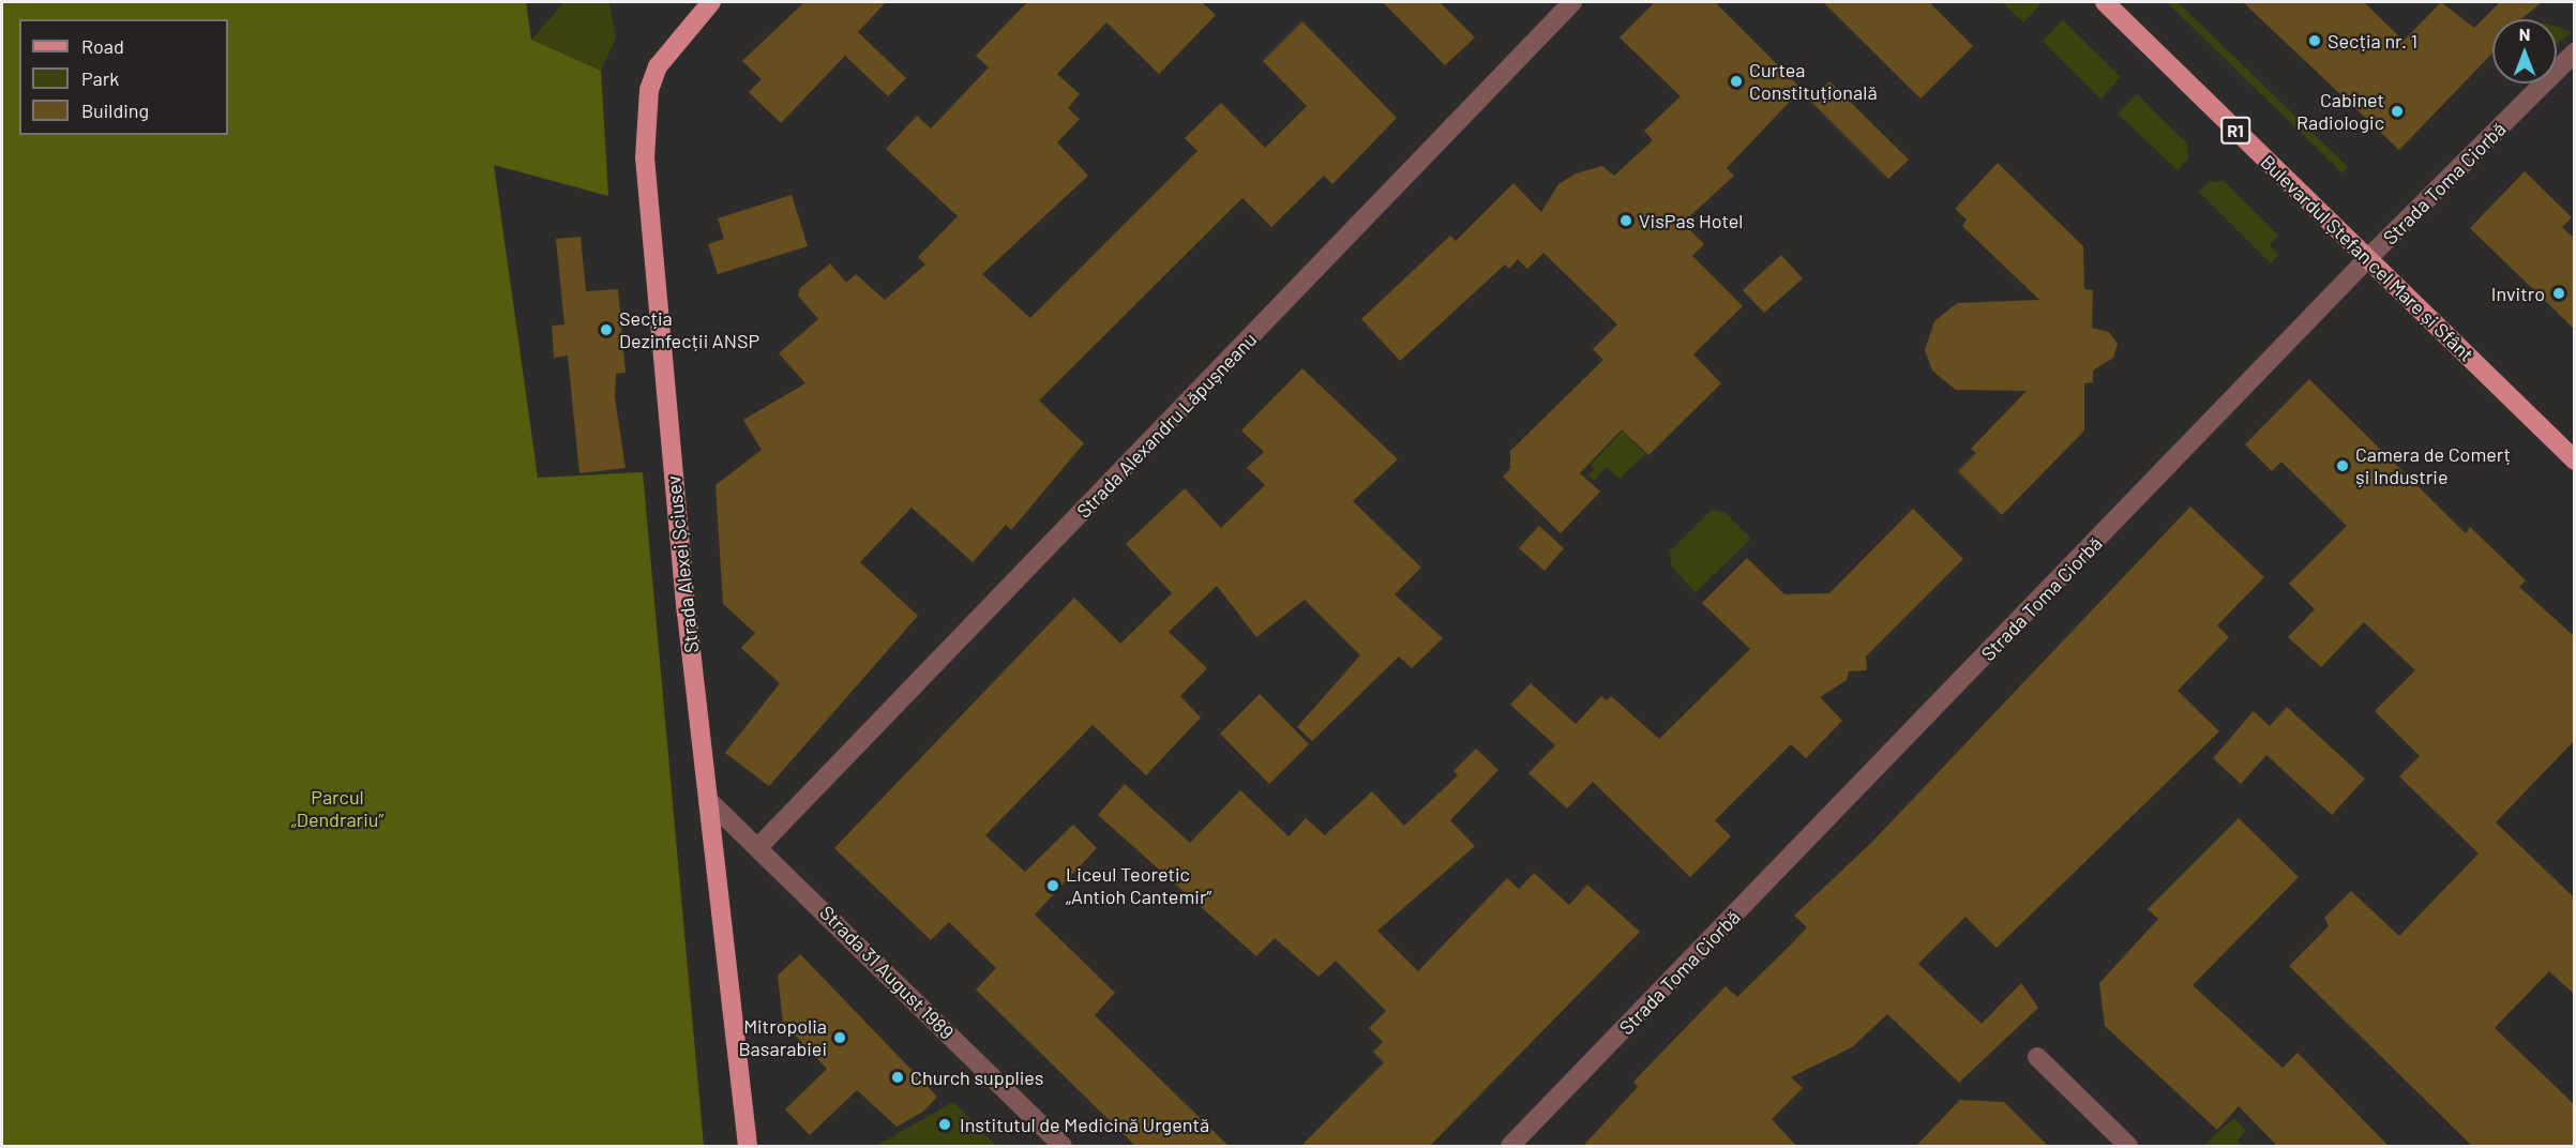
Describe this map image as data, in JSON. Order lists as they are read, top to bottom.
{
  "streets": {
    "main road": ["R1", "Bulevardul Ștefan cel Mare și Sfânt", "Strada Alexei Șciusev"],
    "street": ["Strada Toma Ciorbă", "Strada Alexandru Lăpușneanu", "Strada 31 August 1989"]
  },
  "crossings": [
    ["Strada Toma Ciorbă", "Bulevardul Ștefan cel Mare și Sfânt"],
    ["Strada Alexandru Lăpușneanu", "Strada 31 August 1989"],
    ["Strada Alexei Șciusev", "Strada 31 August 1989"]
  ],
  "parks": ["Parcul „Dendrariu”"],
  "places": [
    "Secția nr. 1",
    "Curtea Constituțională",
    "Cabinet Radiologic",
    "VisPas Hotel",
    "Invitro",
    "Secția Dezinfecții ANSP",
    "Camera de Comerț și Industrie",
    "Liceul Teoretic „Antioh Cantemir”",
    "Mitropolia Basarabiei",
    "Church supplies",
    "Institutul de Medicină Urgentă"
  ],
  "legend": ["Road", "Park", "Building"],
  "north": "top"
}
